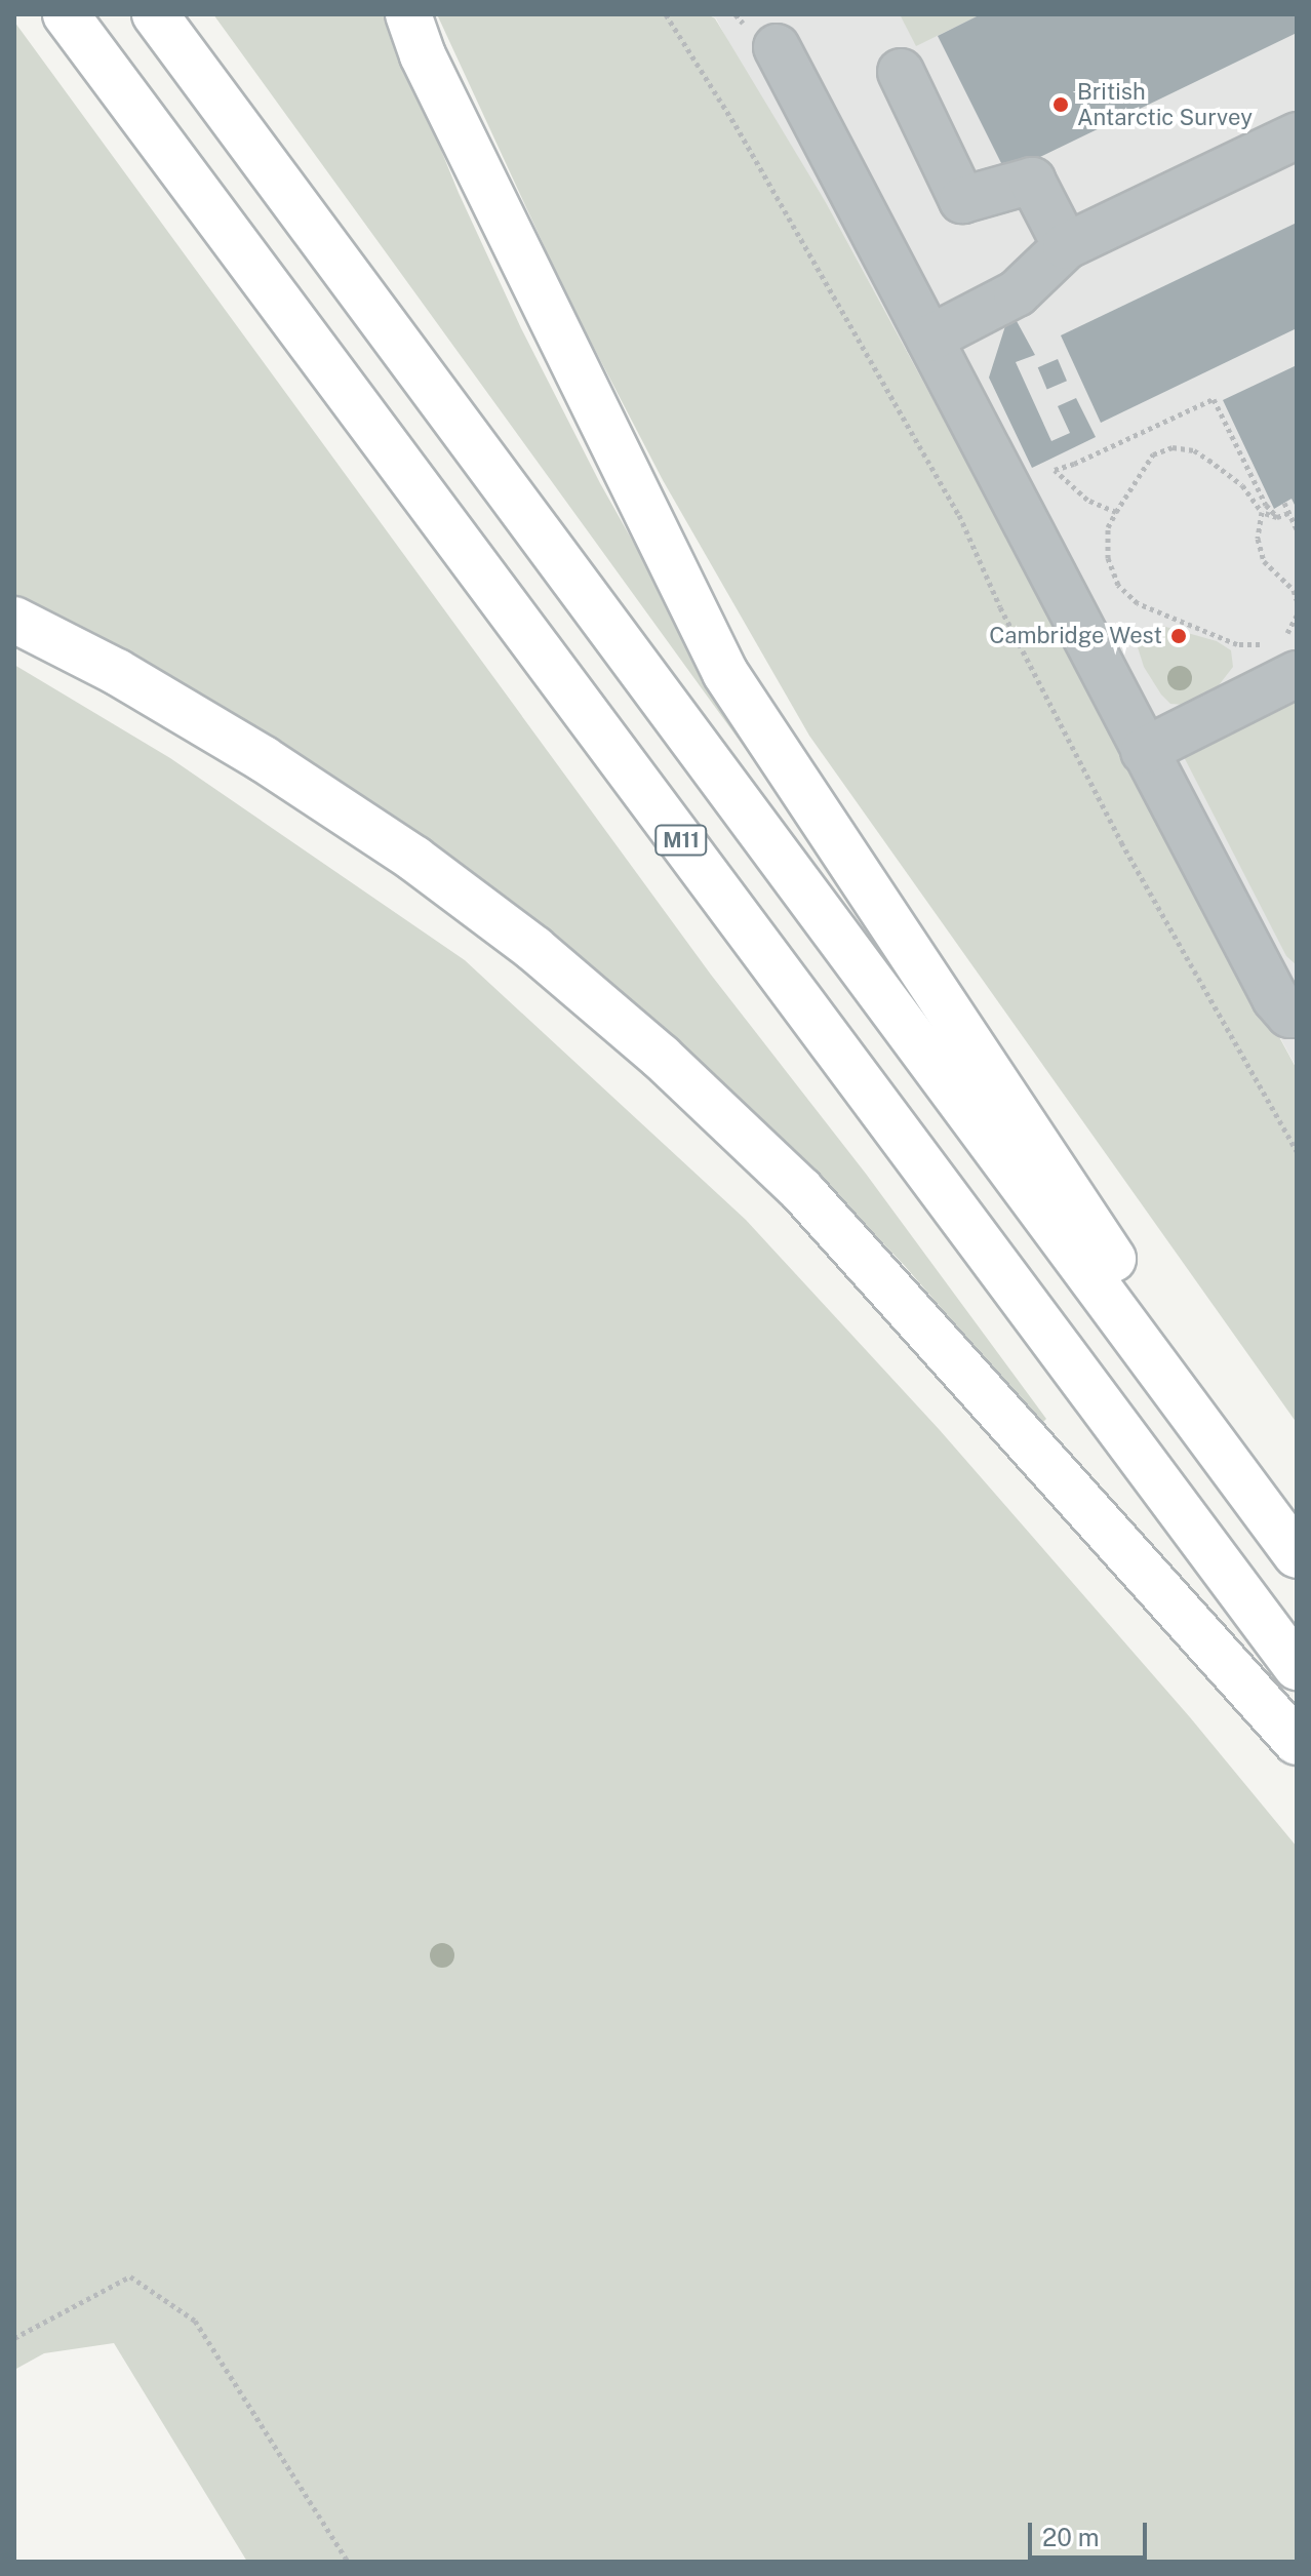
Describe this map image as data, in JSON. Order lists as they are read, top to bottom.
{
  "streets": {
    "highway": ["M11"]
  },
  "places": ["British Antarctic Survey", "Cambridge West"],
  "scale_bar": "20 m"
}
